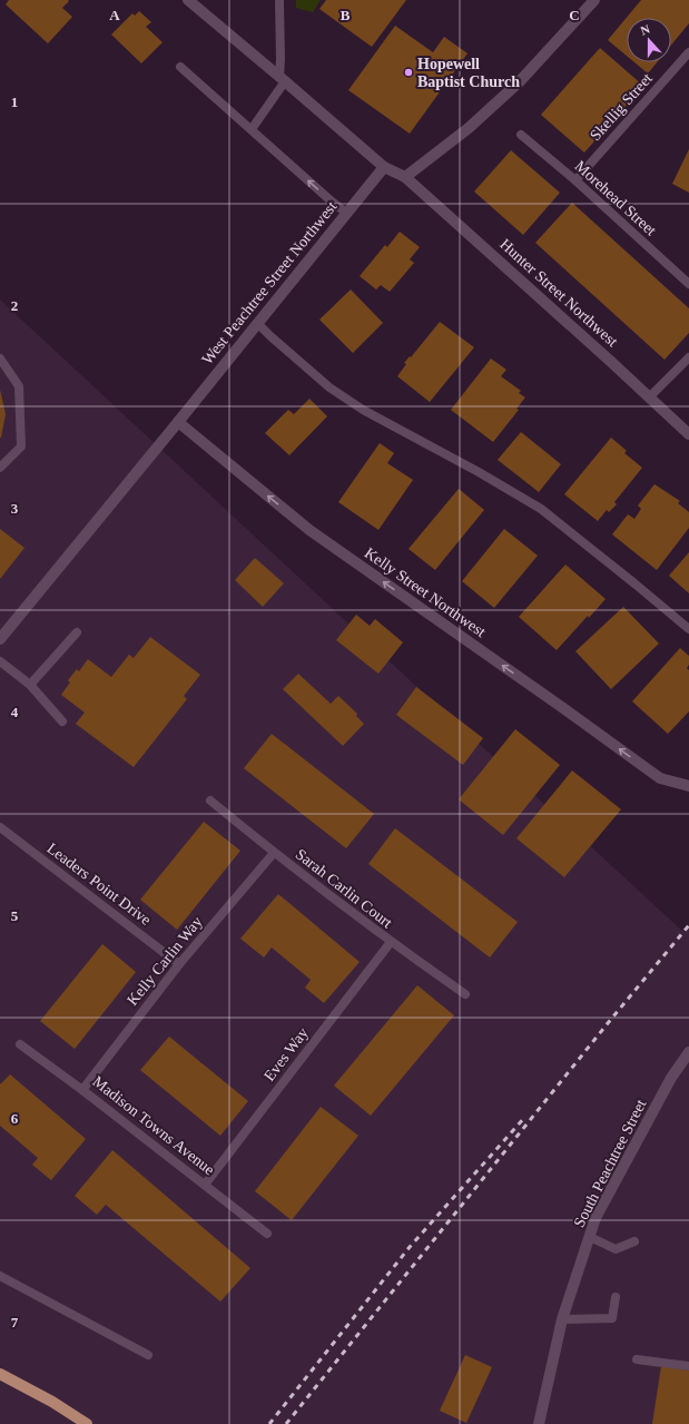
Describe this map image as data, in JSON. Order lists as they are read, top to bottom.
{
  "streets": {
    "street": [
      "West Peachtree Street Northwest",
      "Hunter Street Northwest",
      "Kelly Street Northwest",
      "South Peachtree Street"
    ],
    "lane": [
      "Skellig Street",
      "Morehead Street",
      "Leaders Point Drive",
      "Sarah Carlin Court",
      "Kelly Carlin Way",
      "Eves Way",
      "Madison Towns Avenue"
    ]
  },
  "crossings": [
    ["Skellig Street", "Morehead Street"],
    ["West Peachtree Street Northwest", "Kelly Street Northwest"],
    ["Leaders Point Drive", "Kelly Carlin Way"],
    ["Sarah Carlin Court", "Kelly Carlin Way"],
    ["Sarah Carlin Court", "Eves Way"],
    ["Kelly Carlin Way", "Madison Towns Avenue"],
    ["Eves Way", "Madison Towns Avenue"]
  ],
  "one_way": ["Kelly Street Northwest"],
  "places": ["Hopewell Baptist Church"],
  "north": "top",
  "grid": {
    "columns": ["A", "B", "C"],
    "rows": [
      "1",
      "2",
      "3",
      "4",
      "5",
      "6",
      "7"
    ]
  }
}
